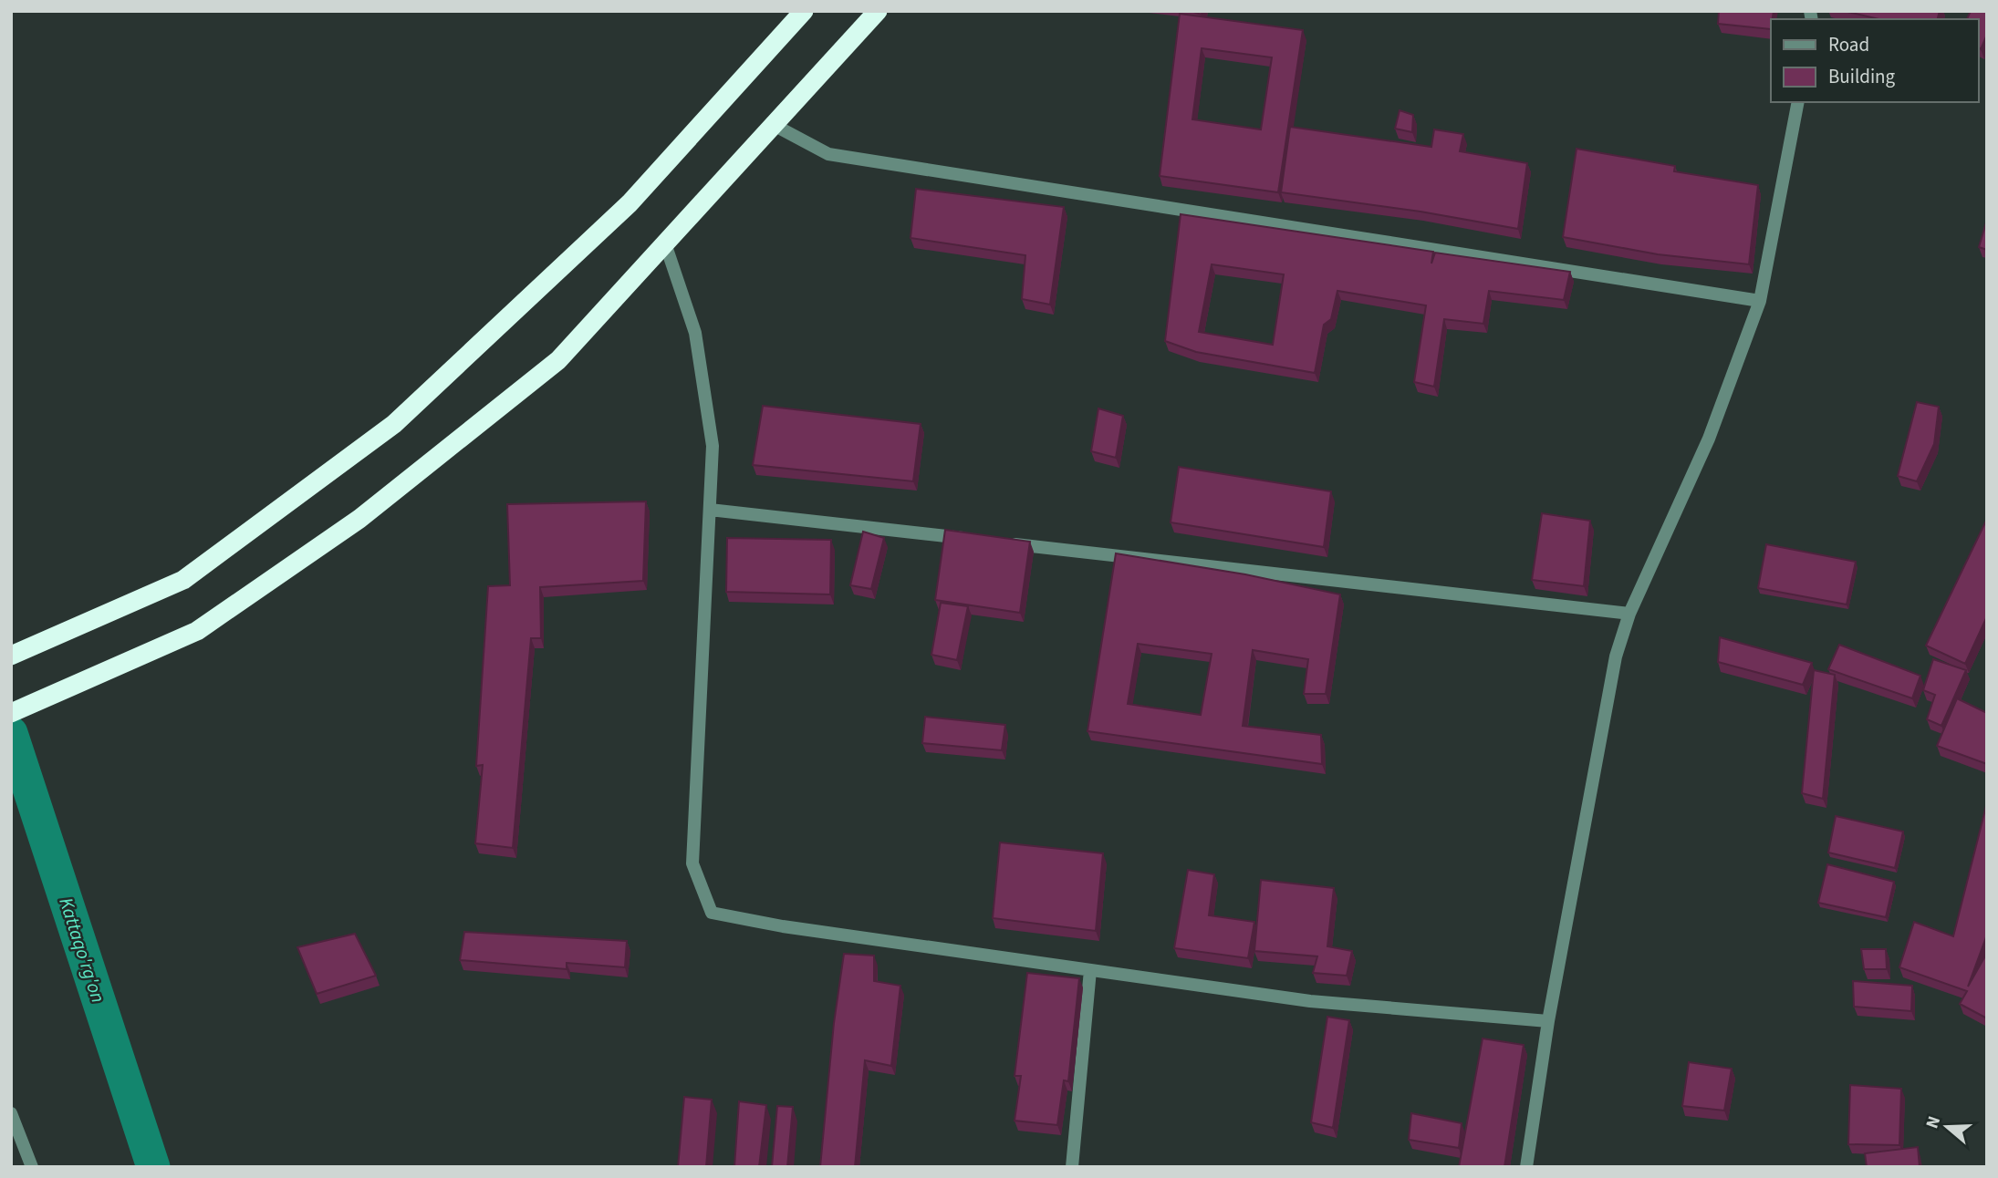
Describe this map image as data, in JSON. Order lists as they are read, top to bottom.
{
  "water": ["Kattaqo'rg'on"],
  "legend": ["Road", "Building"],
  "north": "left"
}
